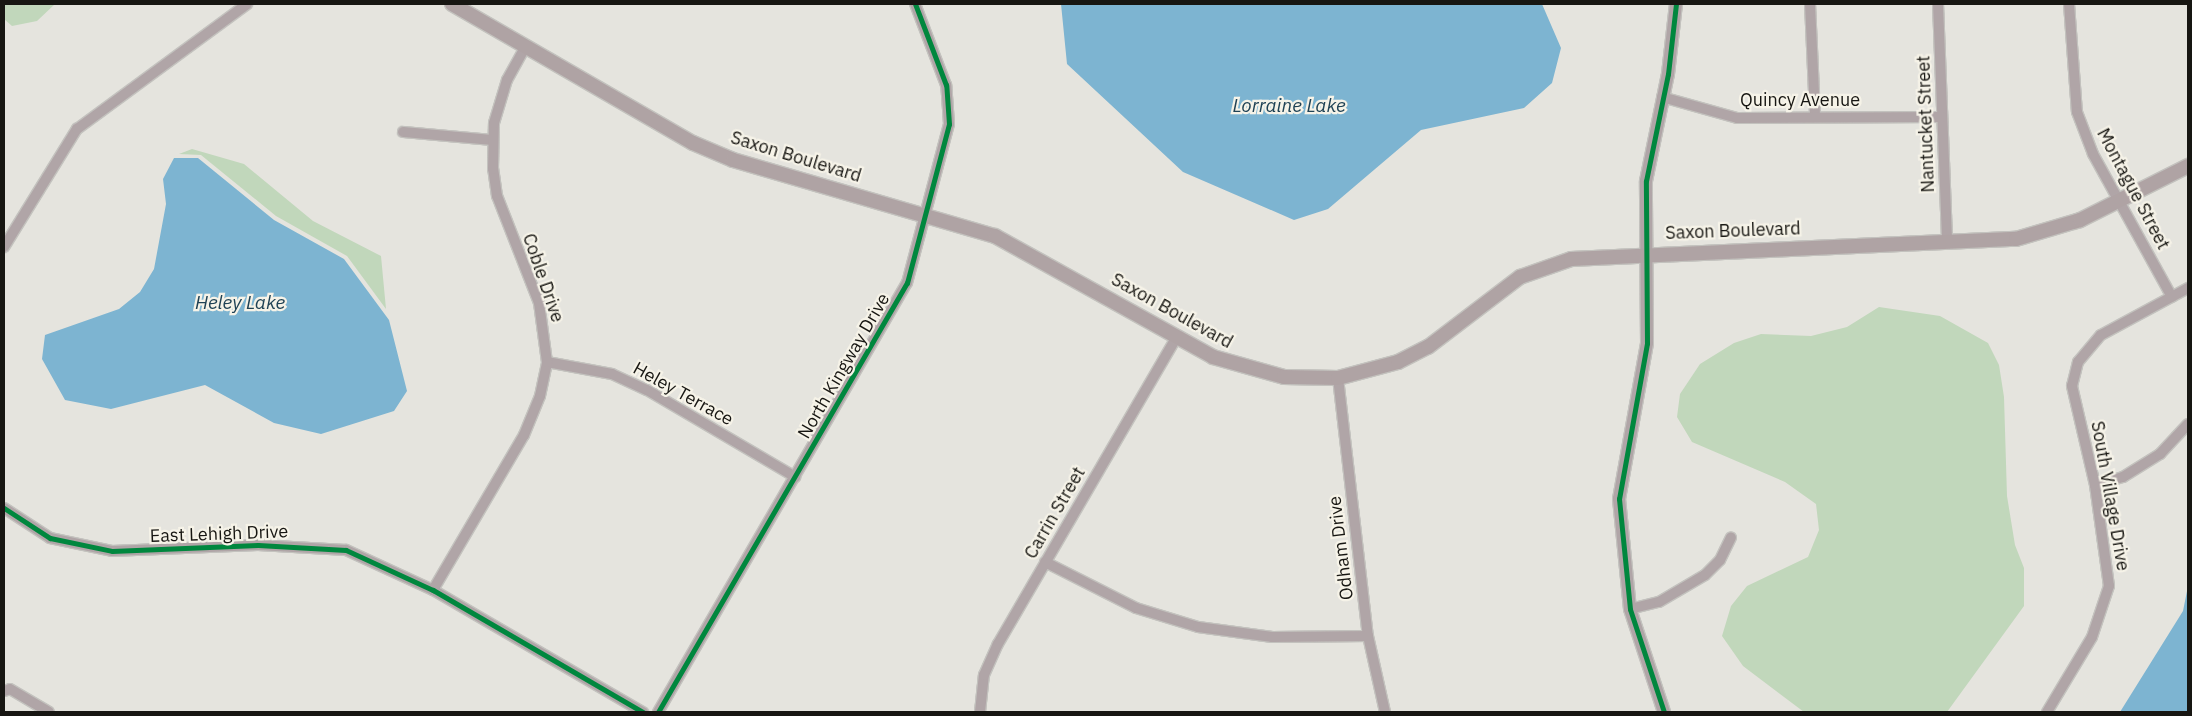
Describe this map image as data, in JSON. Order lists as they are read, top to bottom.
{
  "streets": {
    "main road": ["Saxon Boulevard"],
    "street": [
      "Quincy Avenue",
      "Nantucket Street",
      "Montague Street",
      "Coble Drive",
      "North Kingway Drive",
      "Heley Terrace",
      "South Village Drive",
      "Carrin Street",
      "East Lehigh Drive",
      "Odham Drive"
    ]
  },
  "crossings": [
    ["Quincy Avenue", "Nantucket Street"],
    ["Nantucket Street", "Saxon Boulevard"],
    ["Saxon Boulevard", "Montague Street"],
    ["Saxon Boulevard", "Coble Drive"],
    ["Saxon Boulevard", "North Kingway Drive"],
    ["Saxon Boulevard", "Carrin Street"],
    ["Saxon Boulevard", "Odham Drive"],
    ["Montague Street", "South Village Drive"],
    ["Coble Drive", "Heley Terrace"],
    ["Coble Drive", "East Lehigh Drive"],
    ["North Kingway Drive", "Heley Terrace"]
  ],
  "water": ["Lorraine Lake", "Heley Lake"]
}
